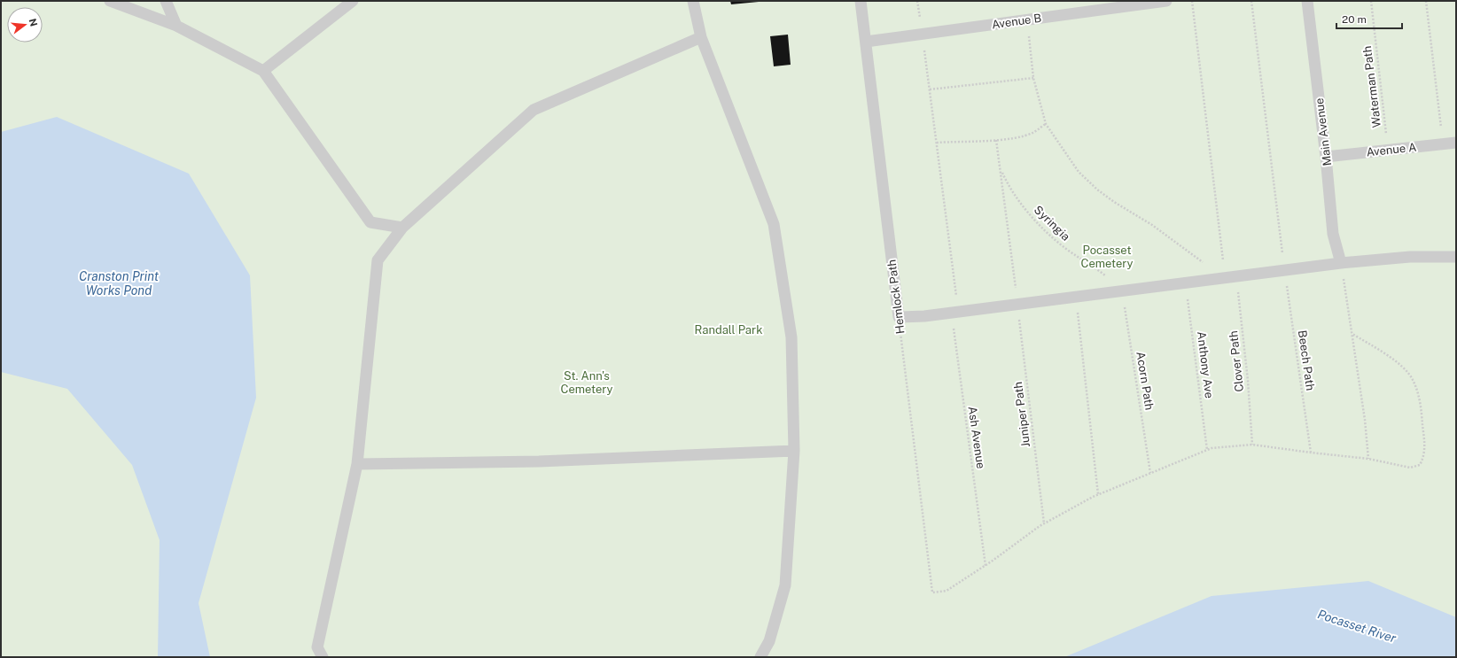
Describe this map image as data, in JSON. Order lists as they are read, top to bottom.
{
  "streets": {
    "lane": [
      "Avenue B",
      "Main Avenue",
      "Avenue A",
      "Hemlock Path"
    ],
    "path": [
      "Waterman Path",
      "Syringia",
      "Beech Path",
      "Clover Path",
      "Anthony Ave",
      "Acorn Path",
      "Juniper Path",
      "Ash Avenue"
    ]
  },
  "crossings": [
    ["Avenue B", "Hemlock Path"],
    ["Avenue B", "Ash Avenue"],
    ["Waterman Path", "Avenue A"],
    ["Main Avenue", "Avenue A"],
    ["Syringia", "Acorn Path"],
    ["Syringia", "Juniper Path"],
    ["Hemlock Path", "Ash Avenue"]
  ],
  "water": ["Cranston Print Works Pond", "Pocasset River"],
  "parks": ["Pocasset Cemetery", "Randall Park", "St. Ann's Cemetery"],
  "scale_bar": "20 m",
  "north": "right"
}
